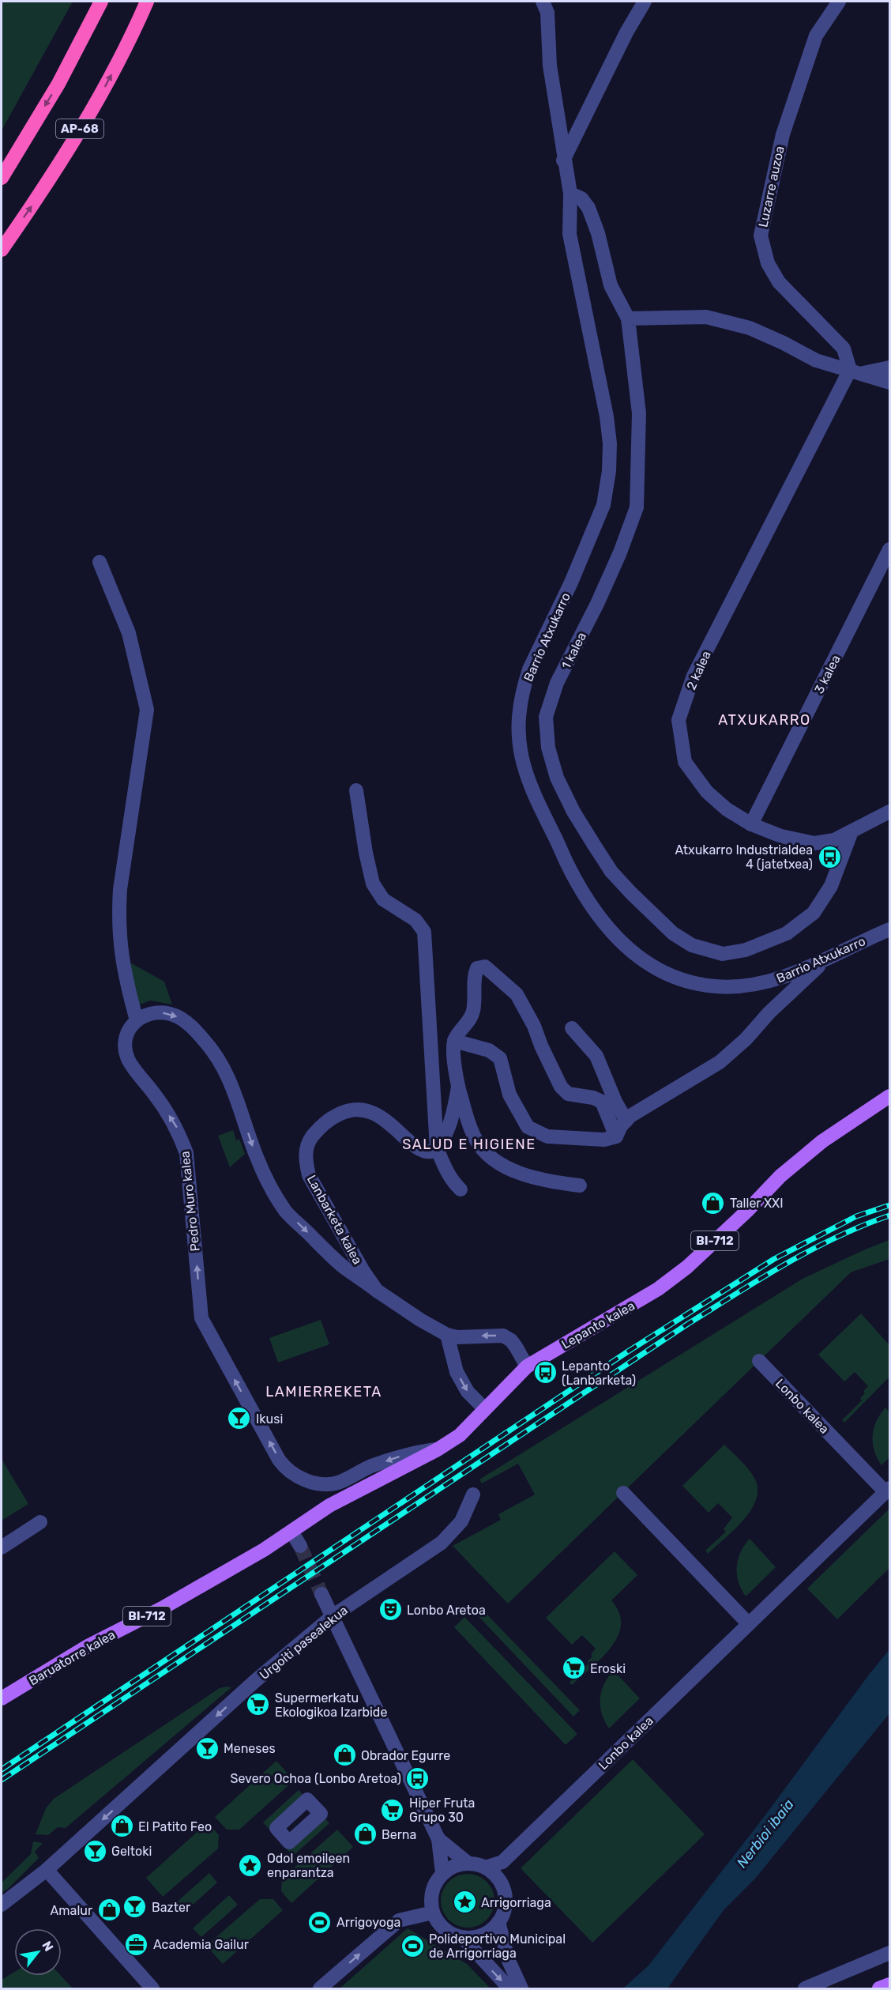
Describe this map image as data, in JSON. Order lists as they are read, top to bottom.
{
  "streets": {
    "highway": ["AP-68"],
    "main road": ["BI-712", "Lepanto kalea", "Baruatorre kalea"],
    "street": [
      "Luzarre auzoa",
      "Barrio Atxukarro",
      "1 kalea",
      "2 kalea",
      "3 kalea",
      "Pedro Muro kalea",
      "Lanbarketa kalea",
      "Lonbo kalea",
      "Urgoiti pasealekua"
    ]
  },
  "crossings": [
    ["Luzarre auzoa", "2 kalea"],
    ["1 kalea", "2 kalea"],
    ["2 kalea", "3 kalea"],
    ["Pedro Muro kalea", "Lepanto kalea"],
    ["Lanbarketa kalea", "Lepanto kalea"],
    ["Lepanto kalea", "Baruatorre kalea"]
  ],
  "one_way": ["Urgoiti pasealekua"],
  "districts": ["ATXUKARRO", "SALUD E HIGIENE", "LAMIERREKETA"],
  "water": ["Nerbioi ibaia"],
  "places": {
    "bus stop": ["Atxukarro Industrialdea 4 (jatetxea)", "Lepanto (Lanbarketa)", "Severo Ochoa (Lonbo Aretoa)"],
    "shop": [
      "Taller XXI",
      "Obrador Egurre",
      "El Patito Feo",
      "Berna",
      "Amalur"
    ],
    "bar": [
      "Ikusi",
      "Meneses",
      "Geltoki",
      "Bazter"
    ],
    "theatre": ["Lonbo Aretoa"],
    "supermarket": ["Eroski", "Supermerkatu Ekologikoa Izarbide", "Hiper Fruta Grupo 30"],
    "place": ["Odol emoileen enparantza", "Arrigorriaga"],
    "sports": ["Arrigoyoga", "Polideportivo Municipal de Arrigorriaga"],
    "office": ["Academia Gailur"]
  },
  "north": "top right"
}
